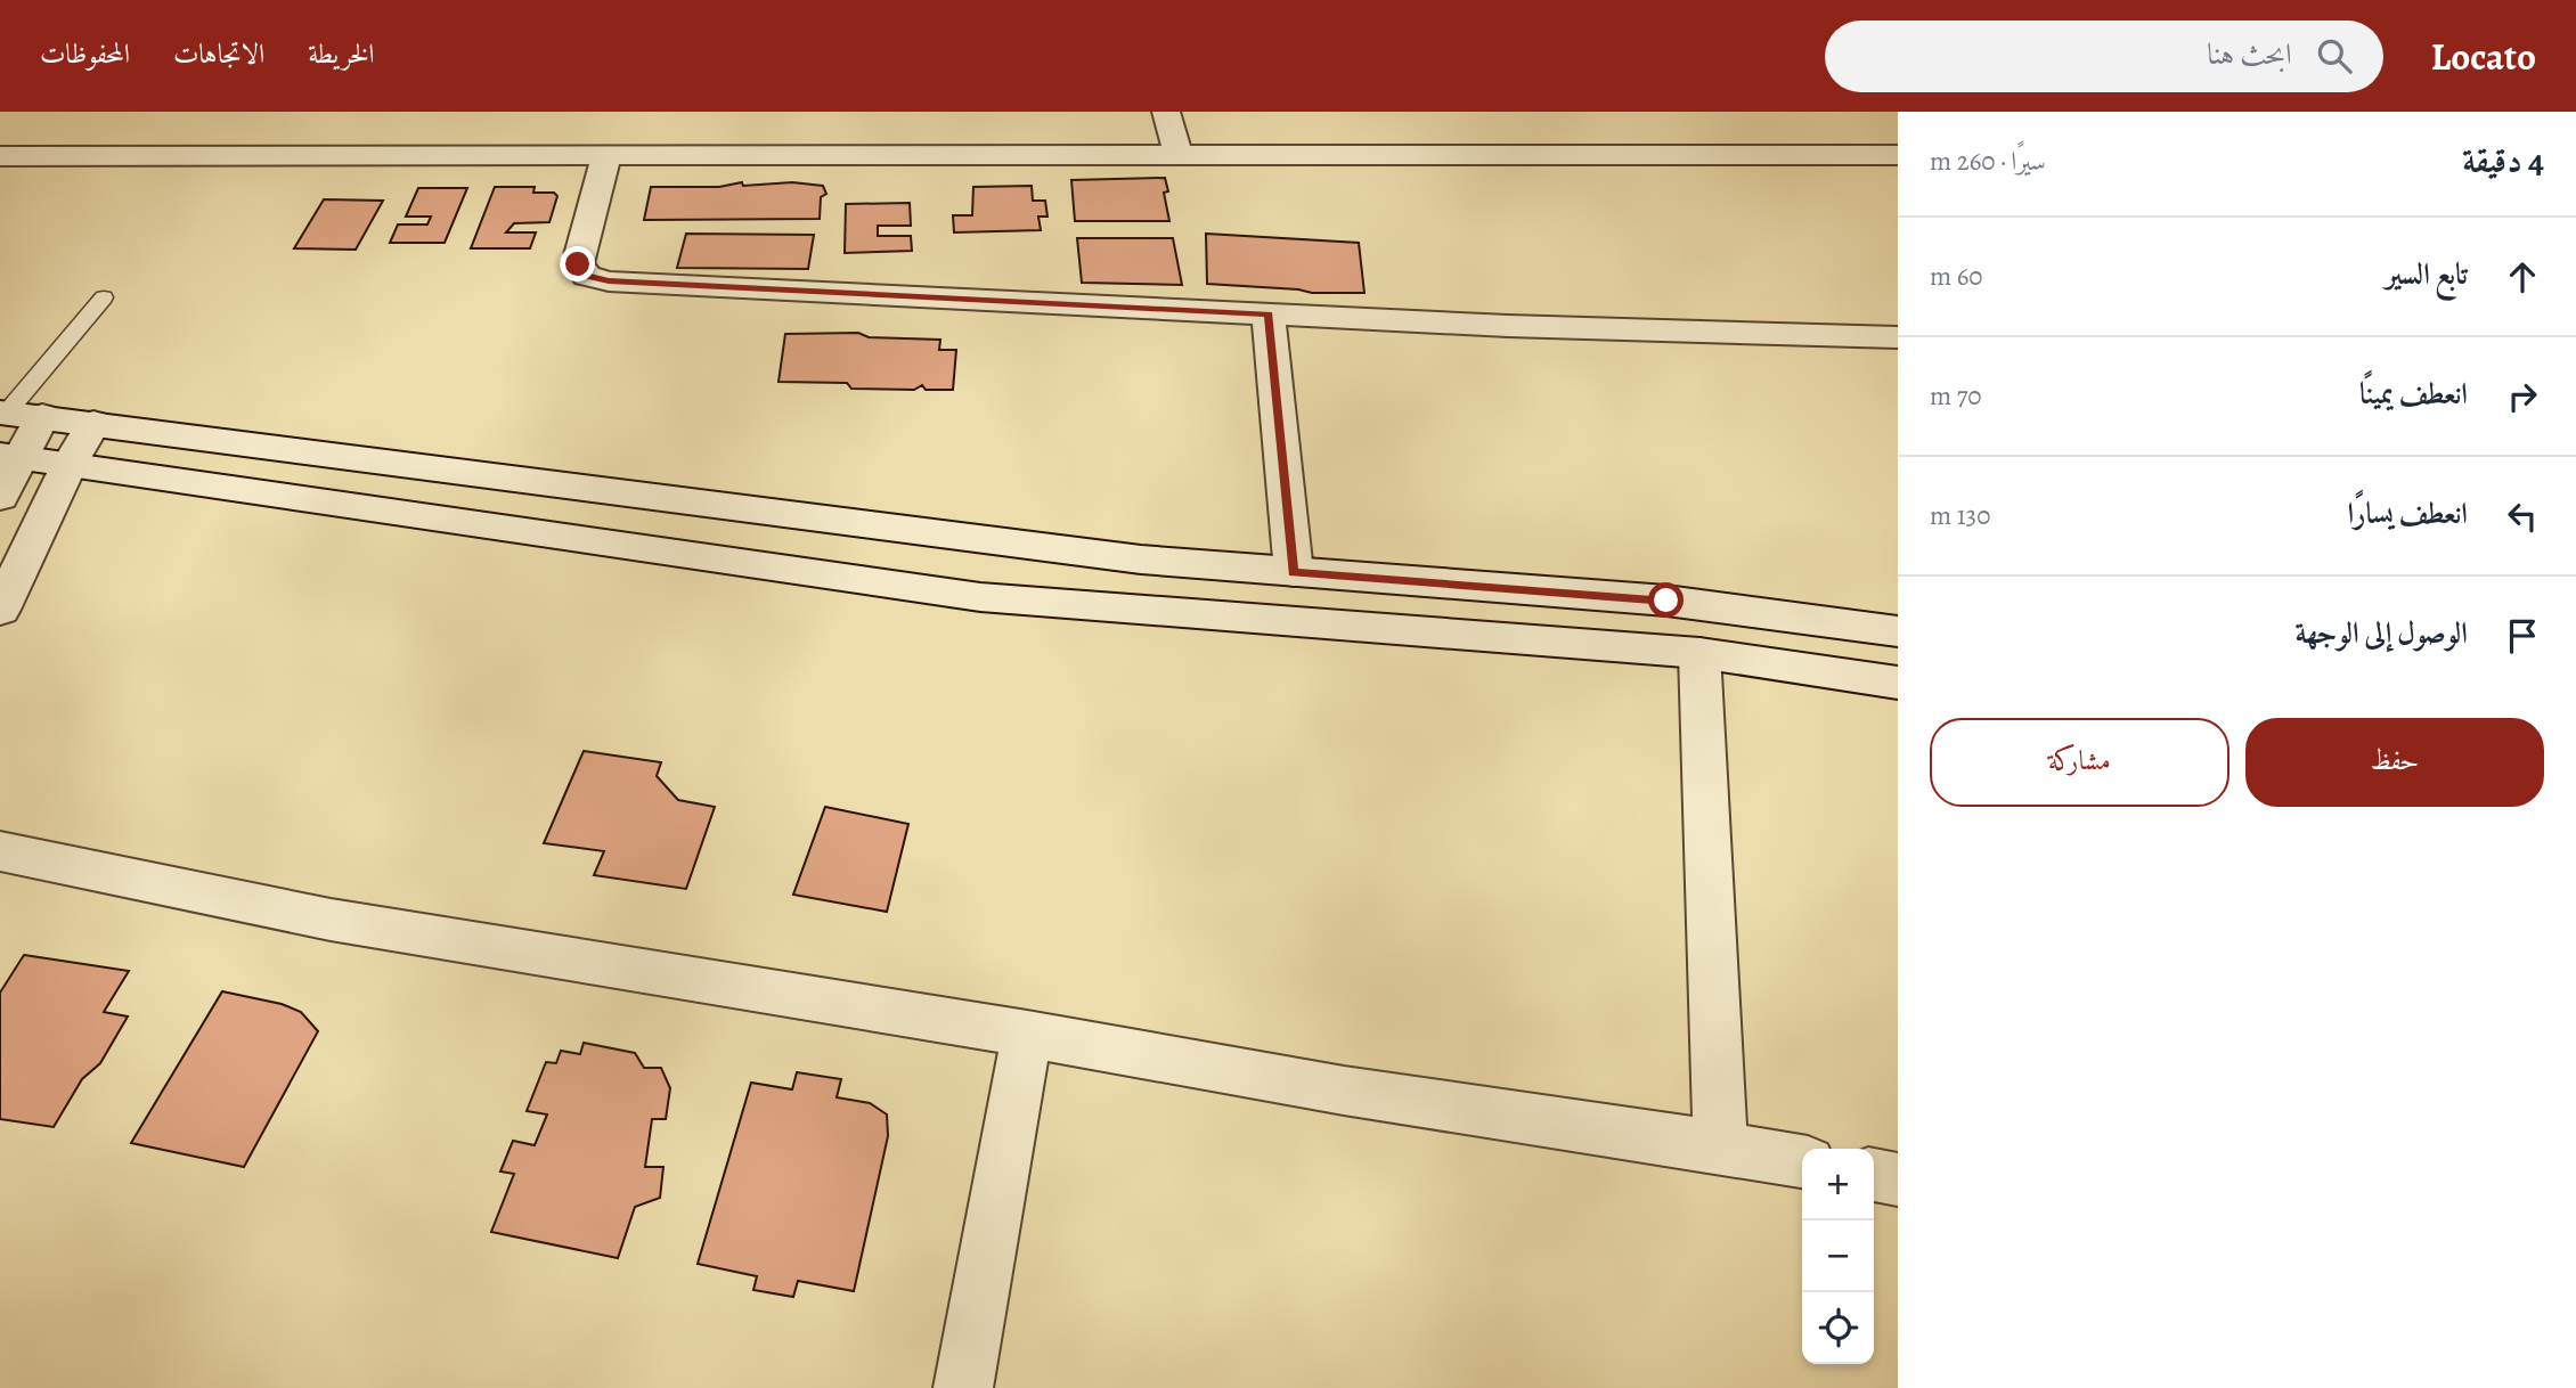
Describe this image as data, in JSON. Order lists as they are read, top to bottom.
{
  "page": {
    "header": "Locato",
    "search": "ابحث هنا",
    "nav": ["الخريطة", "الاتجاهات", "المحفوظات"],
    "heading": ["4 دقيقة", "سيرًا · 260 m"],
    "list": [
      ["تابع السير", "60 m"],
      ["انعطف يمينًا", "70 m"],
      ["انعطف يسارًا", "130 m"],
      "الوصول إلى الوجهة"
    ],
    "buttons": ["حفظ", "مشاركة"],
    "map_buttons": ["+", "−"]
  }
}
